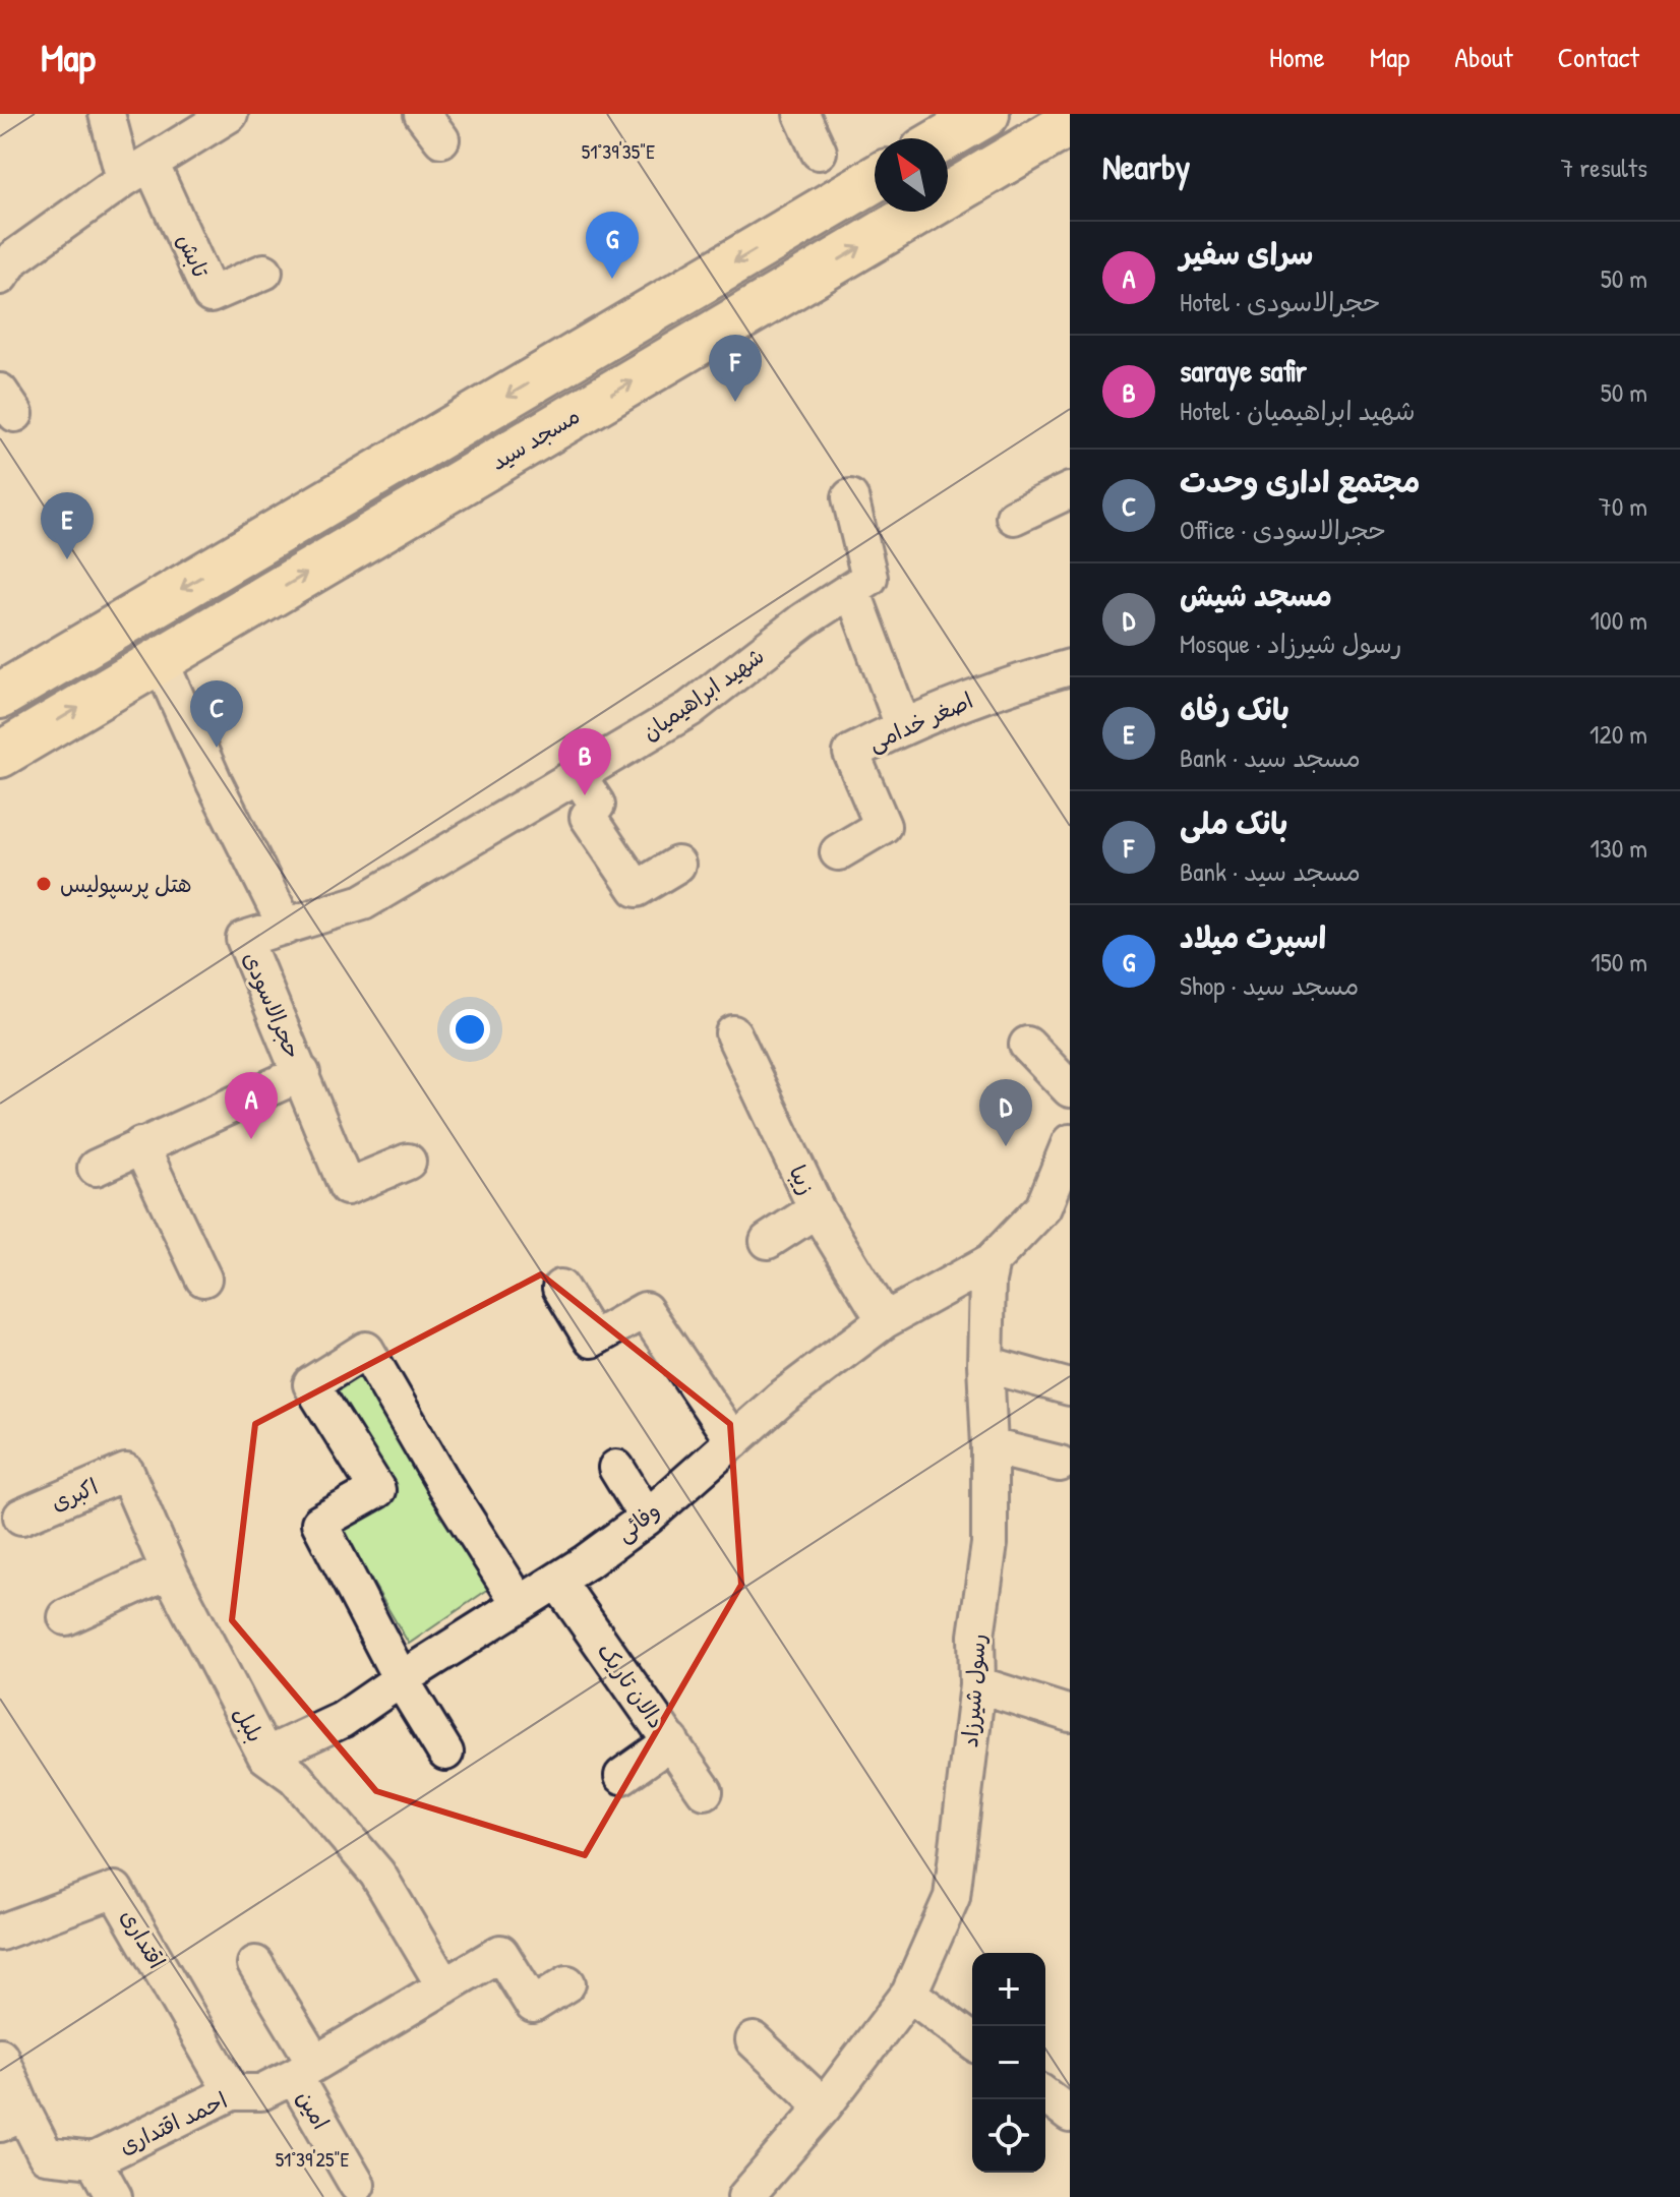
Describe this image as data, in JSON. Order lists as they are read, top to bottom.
{
  "streets": {
    "main road": ["مسجد سید"],
    "street": [
      "تابش",
      "شهید ابراهیمیان",
      "اصغر خدامی",
      "حجرالاسودی",
      "زیبا",
      "اکبری",
      "وفائی",
      "دالان تاریک",
      "رسول شیرزاد",
      "بلبل",
      "اقتداری",
      "امین",
      "احمد اقتداری"
    ]
  },
  "crossings": [
    ["مسجد سید", "حجرالاسودی"],
    ["شهید ابراهیمیان", "حجرالاسودی"],
    ["زیبا", "وفائی"],
    ["اکبری", "بلبل"],
    ["وفائی", "دالان تاریک"],
    ["وفائی", "رسول شیرزاد"],
    ["وفائی", "بلبل"],
    ["بلبل", "احمد اقتداری"],
    ["اقتداری", "احمد اقتداری"],
    ["امین", "احمد اقتداری"]
  ],
  "places": ["هتل پرسپولیس"],
  "north": "top left",
  "page": {
    "header": "Map",
    "nav": [
      "Home",
      "Map",
      "About",
      "Contact"
    ],
    "heading": ["Nearby", "7 results"],
    "pins": [
      "G",
      "F",
      "E",
      "C",
      "B",
      "A",
      "D"
    ],
    "list": [
      {
        "mark": "A",
        "name": "سرای سفیر",
        "note": "Hotel · حجرالاسودی",
        "value": "50 m"
      },
      {
        "mark": "B",
        "name": "saraye safir",
        "note": "Hotel · شهید ابراهیمیان",
        "value": "50 m"
      },
      {
        "mark": "C",
        "name": "مجتمع اداری وحدت",
        "note": "Office · حجرالاسودی",
        "value": "70 m"
      },
      {
        "mark": "D",
        "name": "مسجد شیش",
        "note": "Mosque · رسول شیرزاد",
        "value": "100 m"
      },
      {
        "mark": "E",
        "name": "بانک رفاه",
        "note": "Bank · مسجد سید",
        "value": "120 m"
      },
      {
        "mark": "F",
        "name": "بانک ملی",
        "note": "Bank · مسجد سید",
        "value": "130 m"
      },
      {
        "mark": "G",
        "name": "اسپرت میلاد",
        "note": "Shop · مسجد سید",
        "value": "150 m"
      }
    ],
    "map_buttons": ["+", "−"]
  },
  "coordinates": ["51°39'35\"E", "51°39'25\"E"]
}
